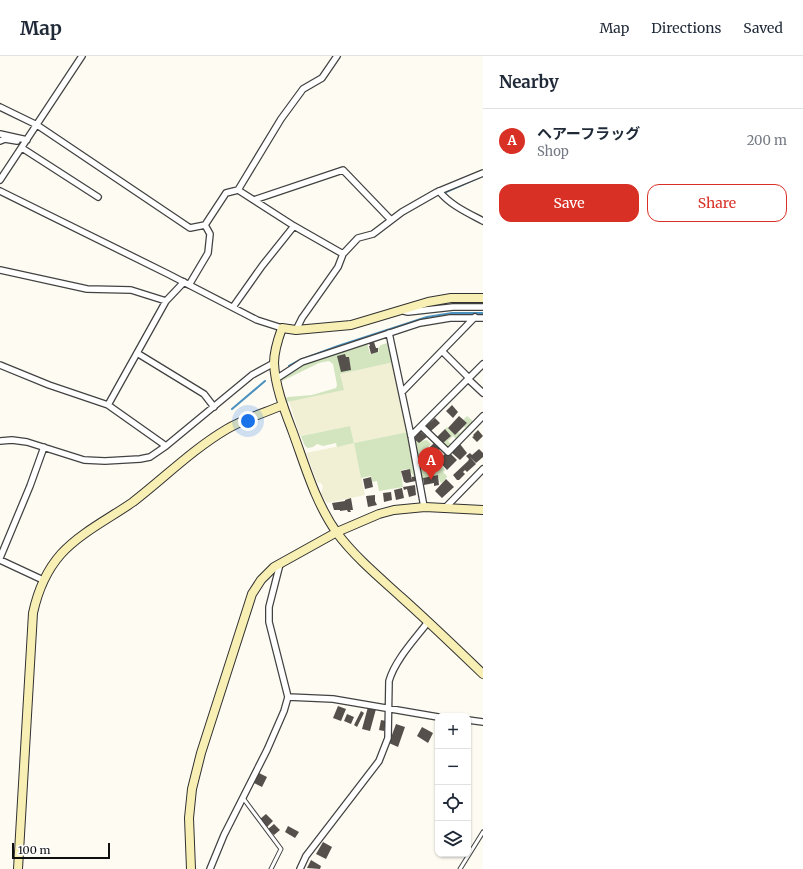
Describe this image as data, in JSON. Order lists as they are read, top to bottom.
{
  "scale_bar": "100 m",
  "page": {
    "header": "Map",
    "nav": ["Map", "Directions", "Saved"],
    "heading": "Nearby",
    "list": [
      {
        "mark": "A",
        "name": "ヘアーフラッグ",
        "note": "Shop",
        "value": "200 m"
      }
    ],
    "buttons": ["Save", "Share"],
    "pins": "A",
    "map_buttons": ["+", "−"],
    "scale": "100 m"
  }
}
